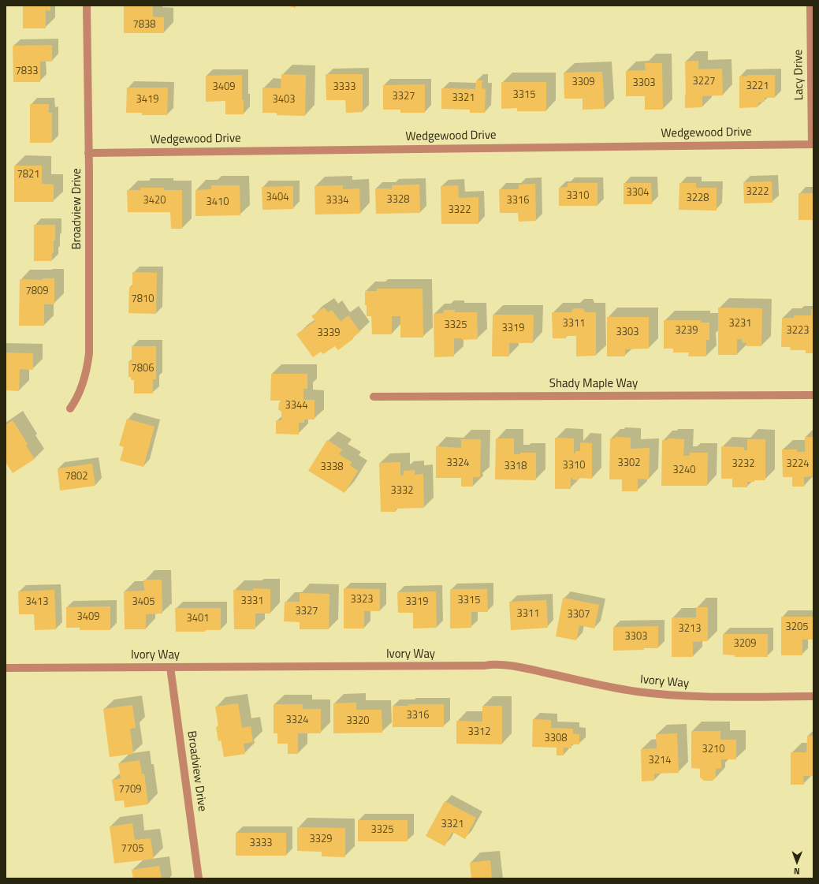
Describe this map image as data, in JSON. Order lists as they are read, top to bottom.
{
  "streets": {
    "street": [
      "Lacy Drive",
      "Wedgewood Drive",
      "Broadview Drive",
      "Shady Maple Way",
      "Ivory Way"
    ]
  },
  "crossings": [
    ["Lacy Drive", "Wedgewood Drive"],
    ["Wedgewood Drive", "Broadview Drive"],
    ["Broadview Drive", "Ivory Way"]
  ],
  "house_numbers": [
    "7838",
    "7833",
    "3227",
    "3309",
    "3303",
    "3221",
    "3409",
    "3333",
    "3315",
    "3327",
    "3321",
    "3419",
    "3403",
    "7821",
    "3222",
    "3304",
    "3310",
    "3404",
    "3228",
    "3328",
    "3420",
    "3334",
    "3316",
    "3410",
    "3322",
    "7809",
    "7810",
    "3311",
    "3231",
    "3325",
    "3319",
    "3239",
    "3223",
    "3303",
    "3339",
    "7806",
    "3344",
    "3324",
    "3302",
    "3232",
    "3224",
    "3310",
    "3318",
    "3338",
    "3240",
    "7802",
    "3332",
    "3323",
    "3315",
    "3331",
    "3413",
    "3405",
    "3319",
    "3327",
    "3311",
    "3307",
    "3409",
    "3401",
    "3205",
    "3213",
    "3303",
    "3209",
    "3316",
    "3324",
    "3320",
    "3312",
    "3308",
    "3210",
    "3214",
    "7709",
    "3321",
    "3325",
    "3329",
    "3333",
    "7705"
  ],
  "north": "bottom"
}
